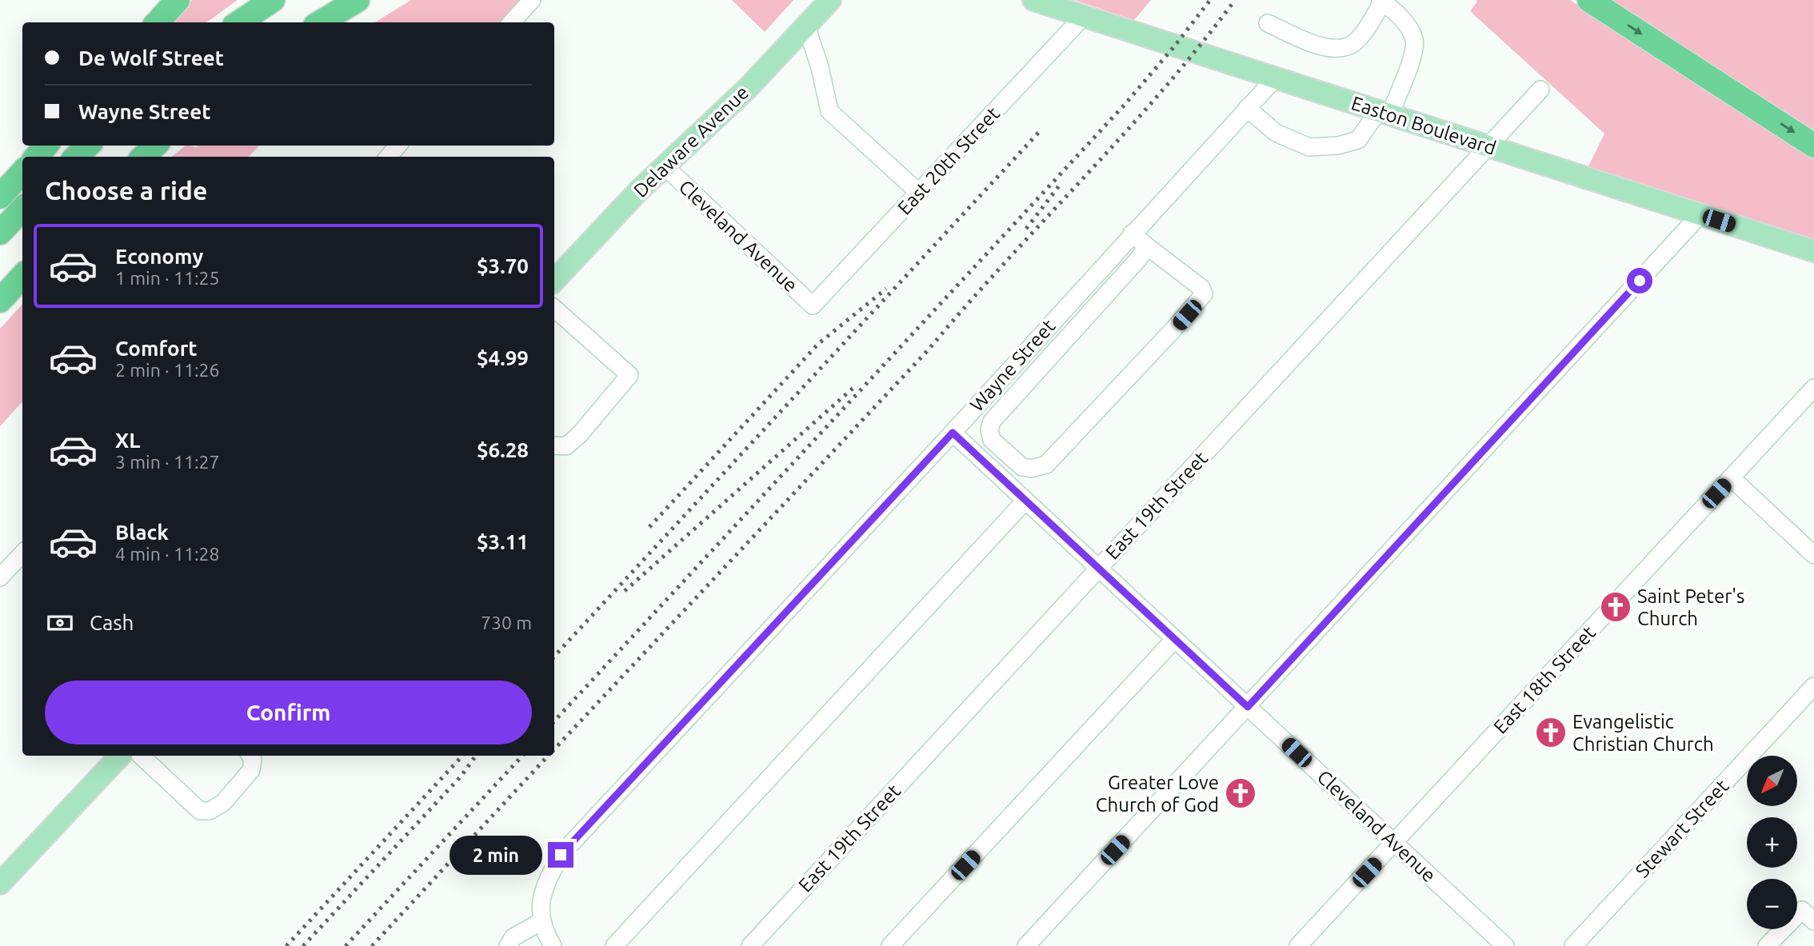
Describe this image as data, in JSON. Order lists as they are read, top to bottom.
{
  "streets": {
    "main road": ["Easton Boulevard", "Delaware Avenue"],
    "street": [
      "East 20th Street",
      "Cleveland Avenue",
      "Wayne Street",
      "East 19th Street",
      "East 18th Street",
      "Stewart Street"
    ]
  },
  "crossings": [
    ["Easton Boulevard", "East 20th Street"],
    ["Easton Boulevard", "Wayne Street"],
    ["Easton Boulevard", "East 19th Street"],
    ["Delaware Avenue", "Cleveland Avenue"],
    ["East 20th Street", "Cleveland Avenue"],
    ["Cleveland Avenue", "Wayne Street"],
    ["Cleveland Avenue", "East 19th Street"],
    ["Cleveland Avenue", "East 18th Street"]
  ],
  "places": {
    "church": ["Saint Peter's Church", "Evangelistic Christian Church", "Greater Love Church of God"]
  },
  "north": "bottom left",
  "page": {
    "banner": ["De Wolf Street", "Wayne Street"],
    "heading": "Choose a ride",
    "list": [
      {
        "name": "Economy",
        "note": "1 min · 11:25",
        "value": "$3.70"
      },
      {
        "name": "Comfort",
        "note": "2 min · 11:26",
        "value": "$4.99"
      },
      {
        "name": "XL",
        "note": "3 min · 11:27",
        "value": "$6.28"
      },
      {
        "name": "Black",
        "note": "4 min · 11:28",
        "value": "$3.11"
      }
    ],
    "pay": ["Cash", "730 m"],
    "buttons": "Confirm",
    "map_buttons": ["+", "−"],
    "bubble": "2 min"
  }
}
